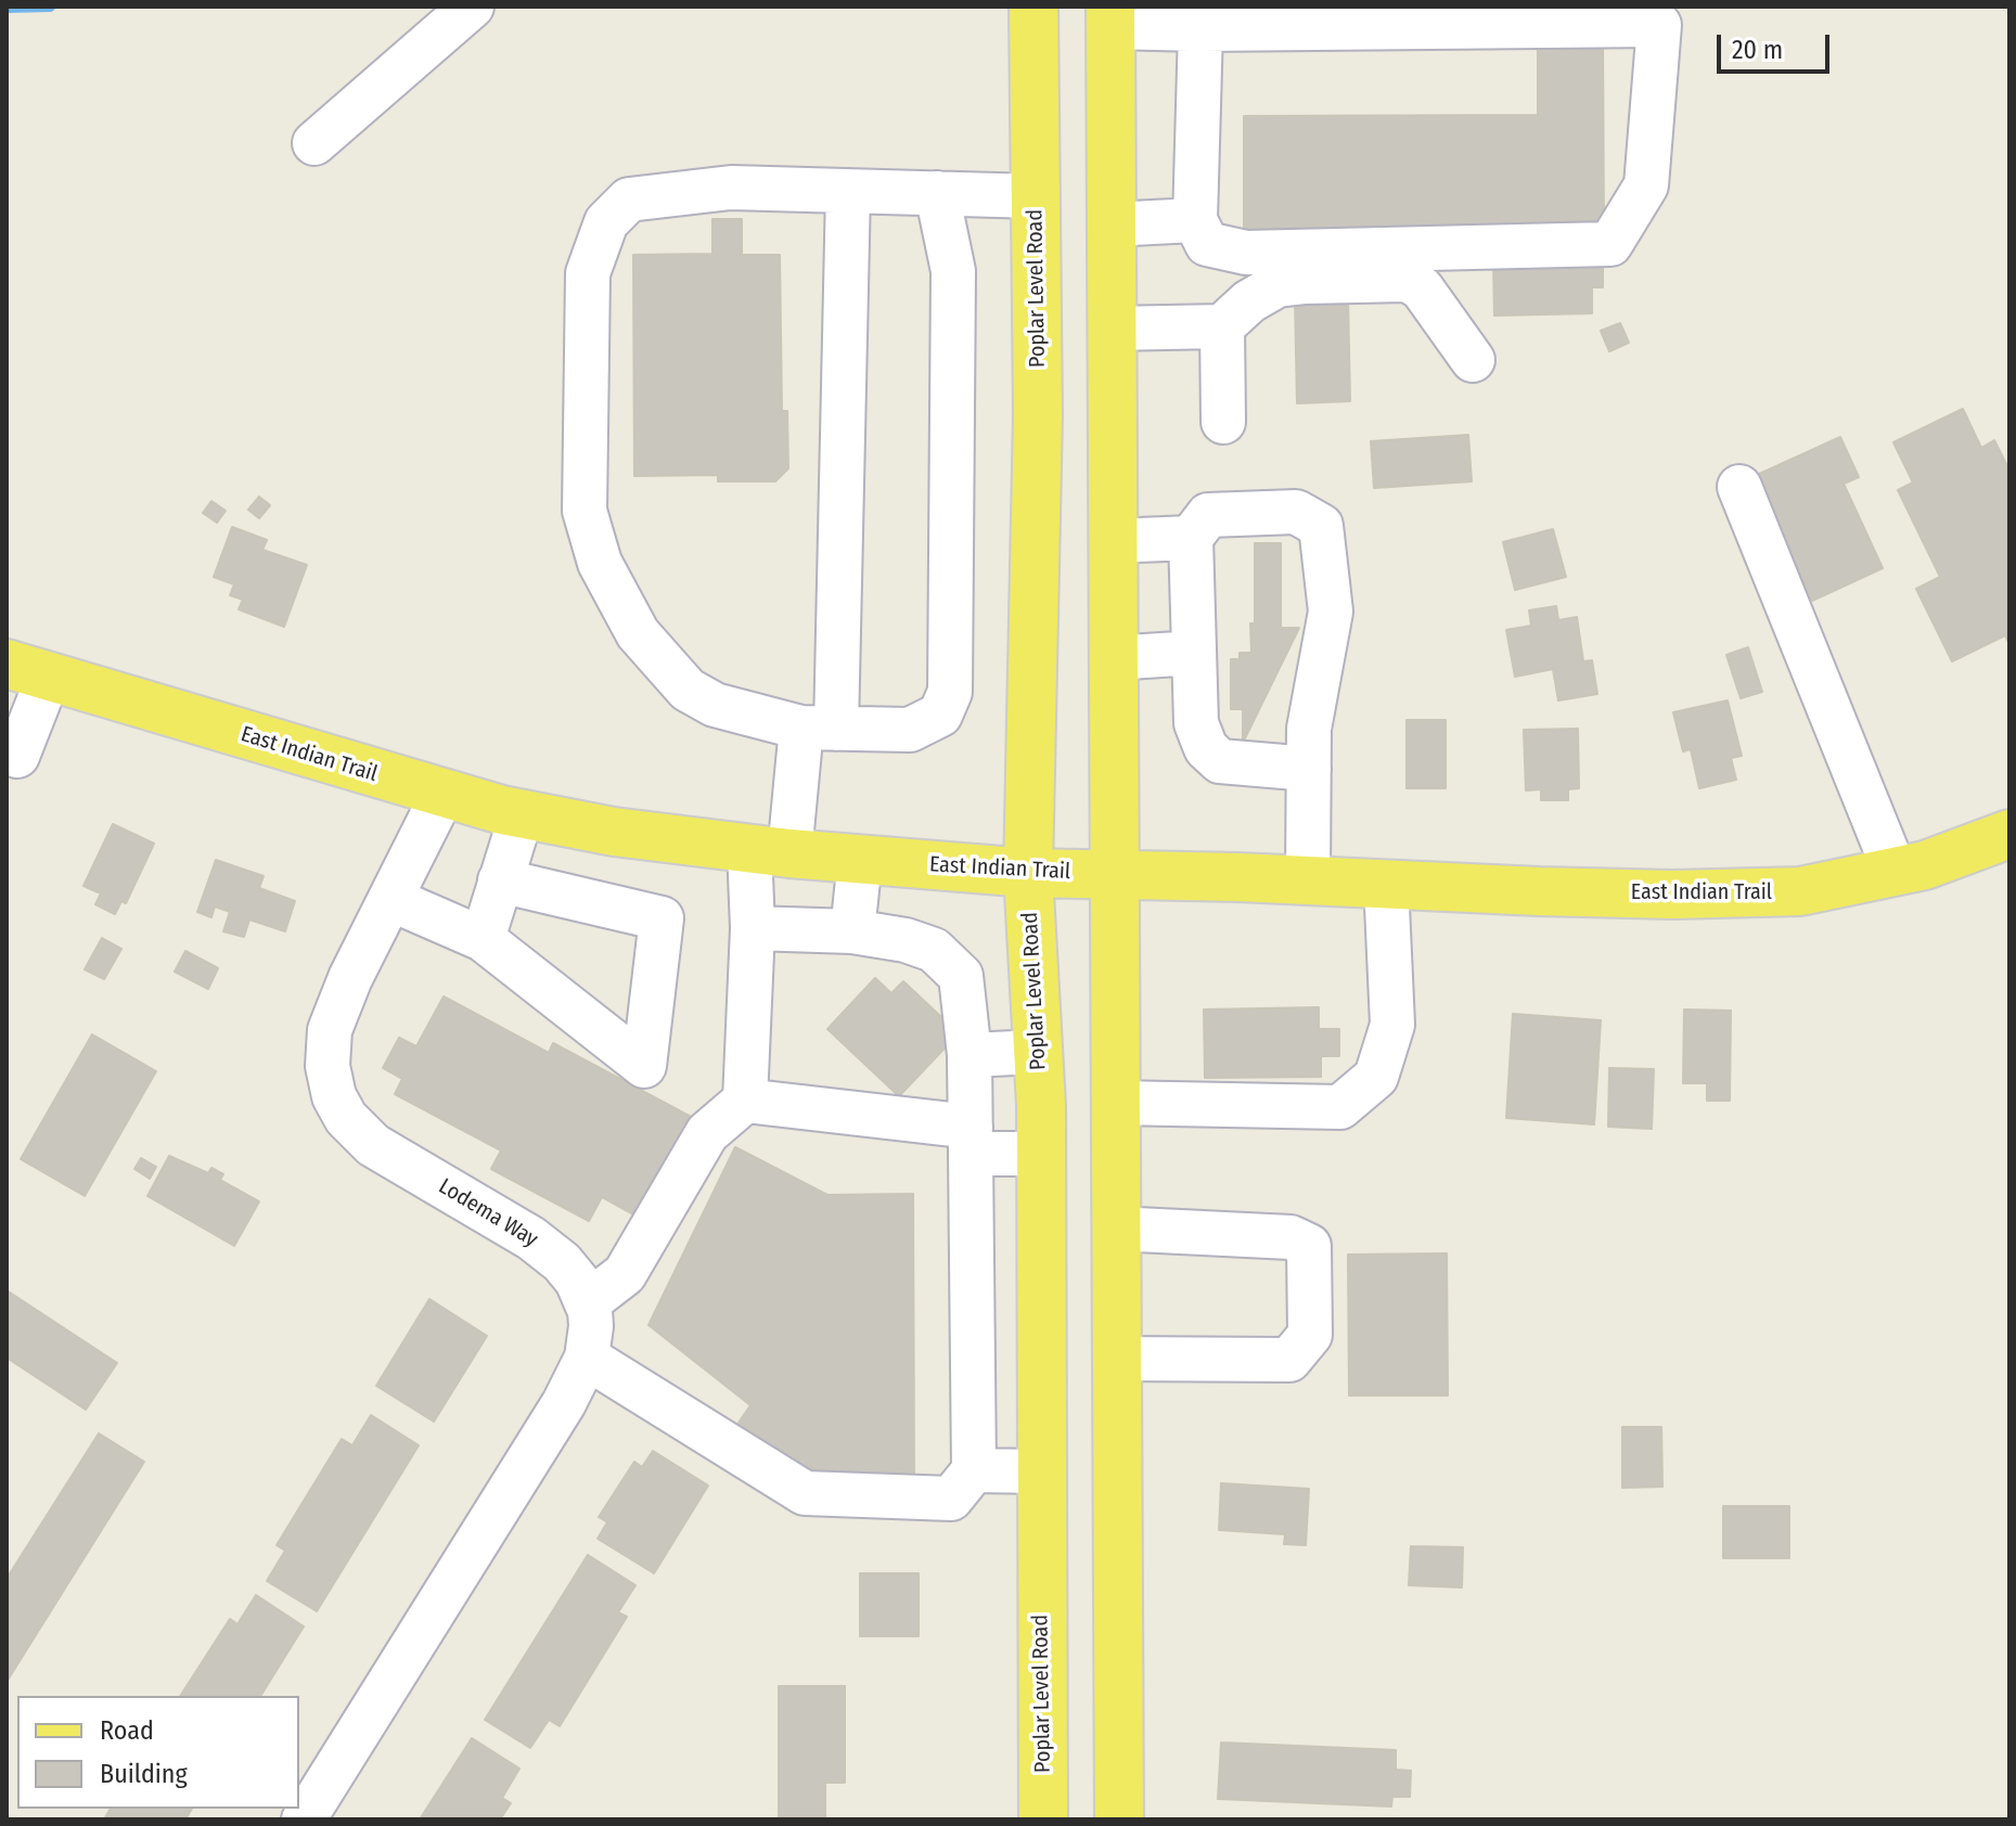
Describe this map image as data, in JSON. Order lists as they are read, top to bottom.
{
  "streets": {
    "main road": ["Poplar Level Road", "East Indian Trail"],
    "street": ["Lodema Way"]
  },
  "crossings": [
    ["Poplar Level Road", "East Indian Trail"],
    ["East Indian Trail", "Lodema Way"]
  ],
  "legend": ["Road", "Building"],
  "scale_bar": "20 m"
}
